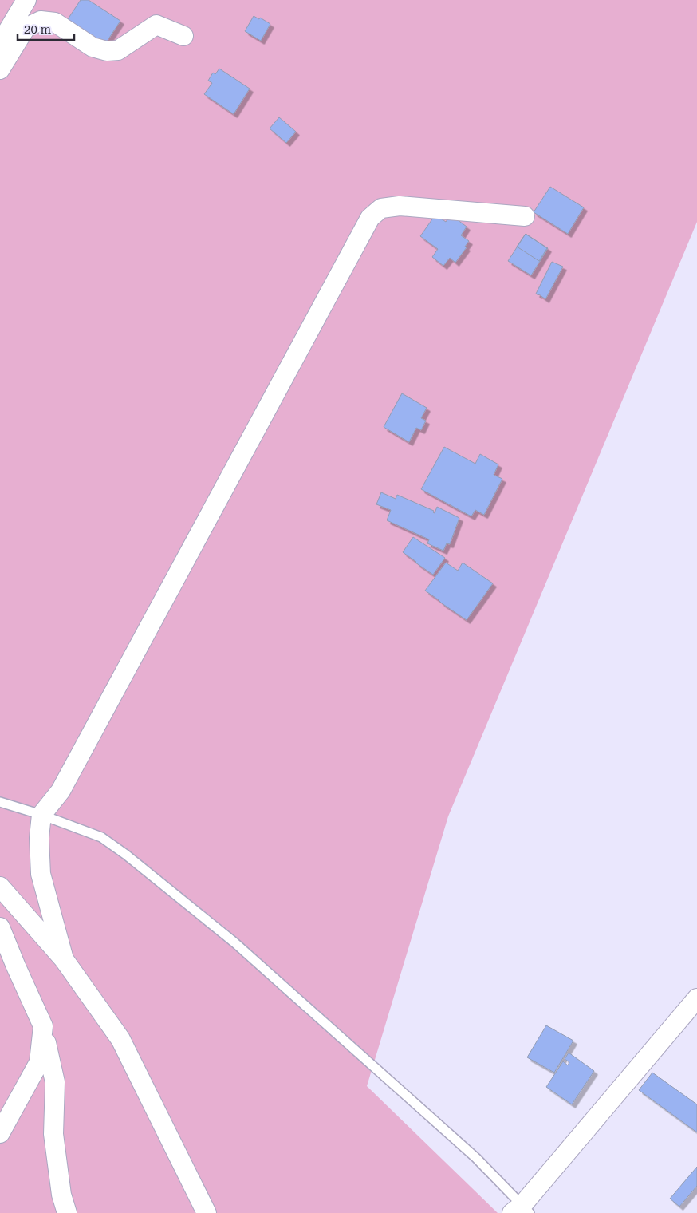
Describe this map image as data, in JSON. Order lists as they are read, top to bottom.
{
  "scale_bar": "20 m"
}
